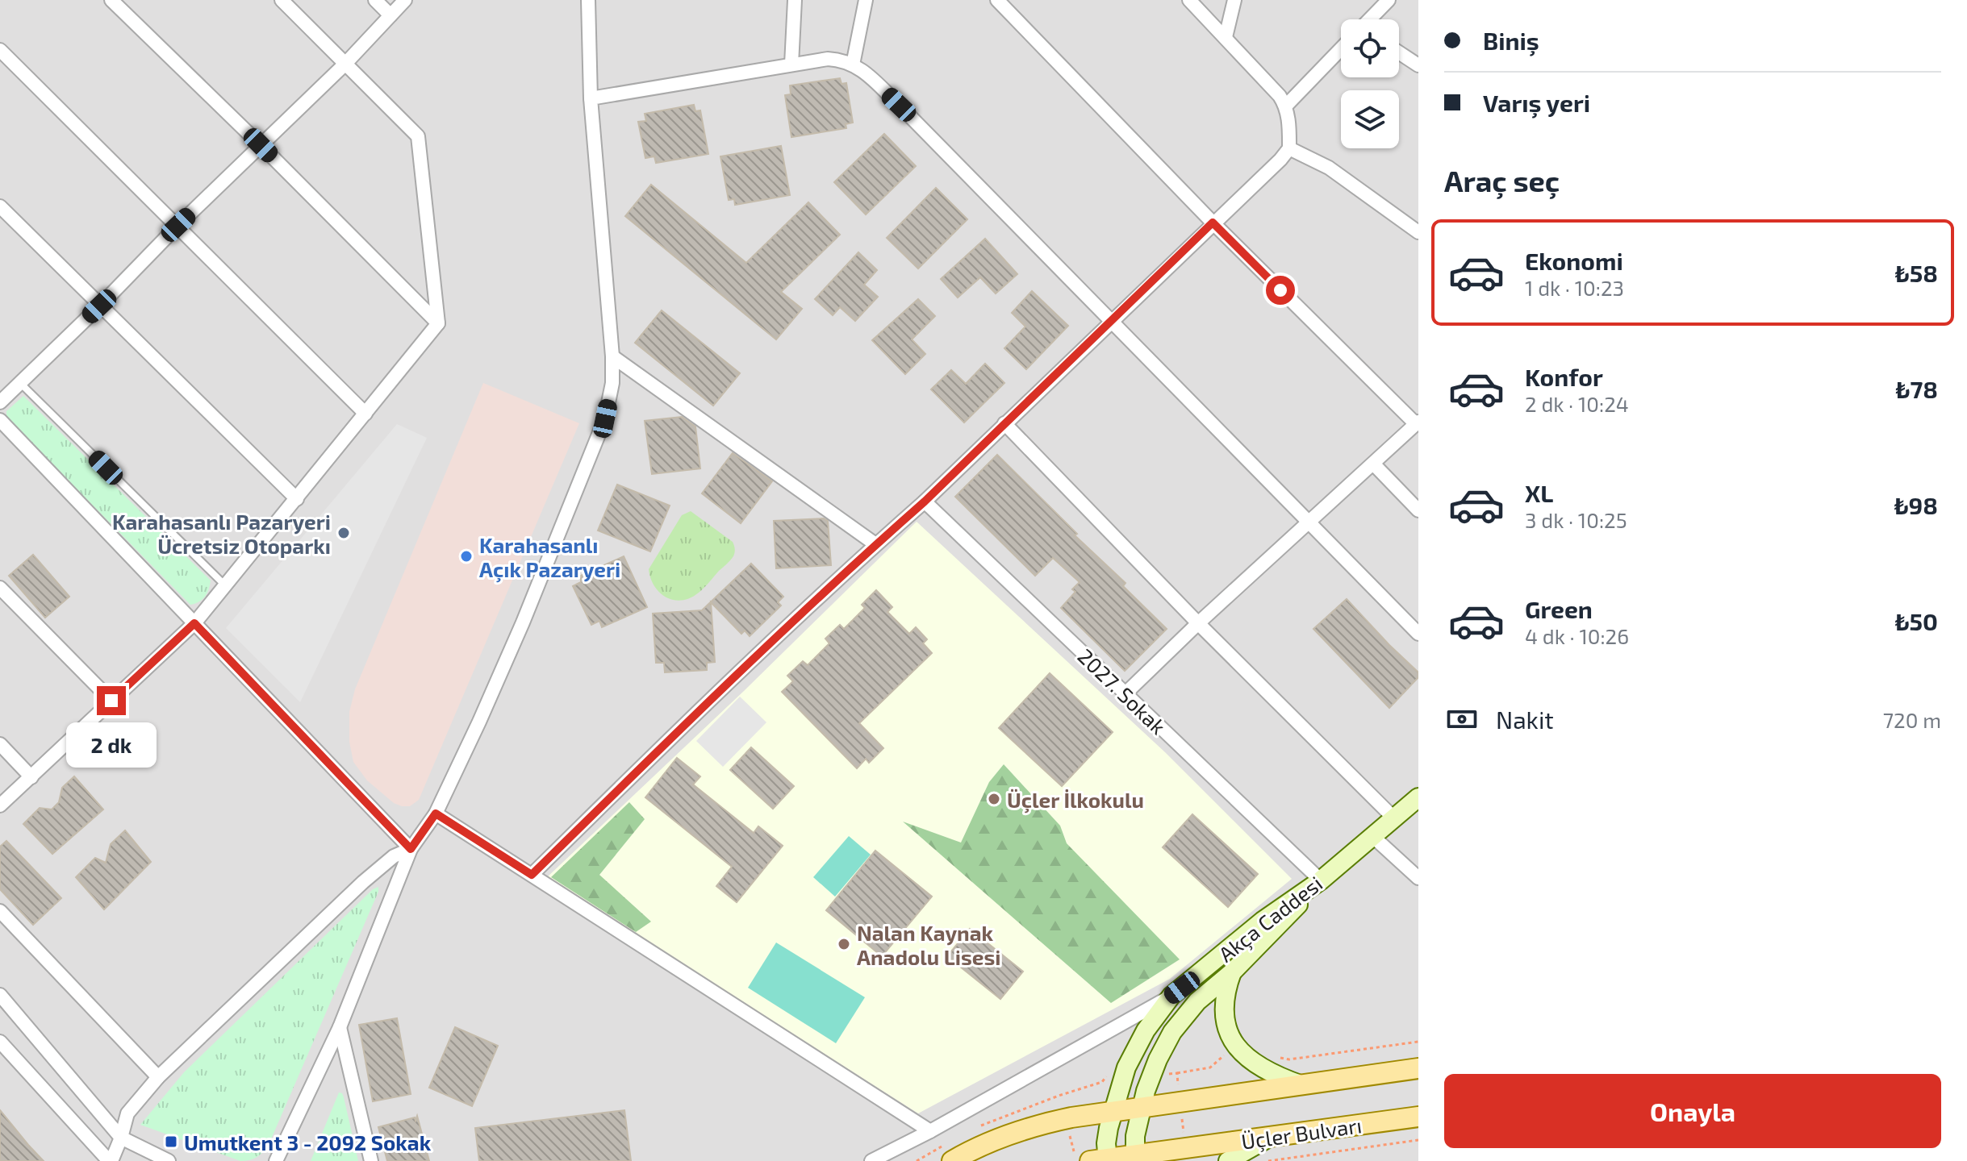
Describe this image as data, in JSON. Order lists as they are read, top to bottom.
{
  "streets": {
    "main road": ["Üçler Bulvarı"],
    "street": ["2027. Sokak", "Akça Caddesi"]
  },
  "crossings": [
    ["2027. Sokak", "Akça Caddesi"],
    ["Akça Caddesi", "Üçler Bulvarı"]
  ],
  "places": {
    "other": [
      "Karahasanlı Pazaryeri Ücretsiz Otoparkı",
      "Karahasanlı Açık Pazaryeri",
      "Üçler İlkokulu",
      "Nalan Kaynak Anadolu Lisesi"
    ],
    "transit": ["Umutkent 3 - 2092 Sokak"]
  },
  "page": {
    "banner": ["Biniş", "Varış yeri"],
    "heading": "Araç seç",
    "list": [
      {
        "name": "Ekonomi",
        "note": "1 dk · 10:23",
        "value": "₺58"
      },
      {
        "name": "Konfor",
        "note": "2 dk · 10:24",
        "value": "₺78"
      },
      {
        "name": "XL",
        "note": "3 dk · 10:25",
        "value": "₺98"
      },
      {
        "name": "Green",
        "note": "4 dk · 10:26",
        "value": "₺50"
      }
    ],
    "pay": ["Nakit", "720 m"],
    "bubble": "2 dk",
    "buttons": "Onayla"
  }
}
